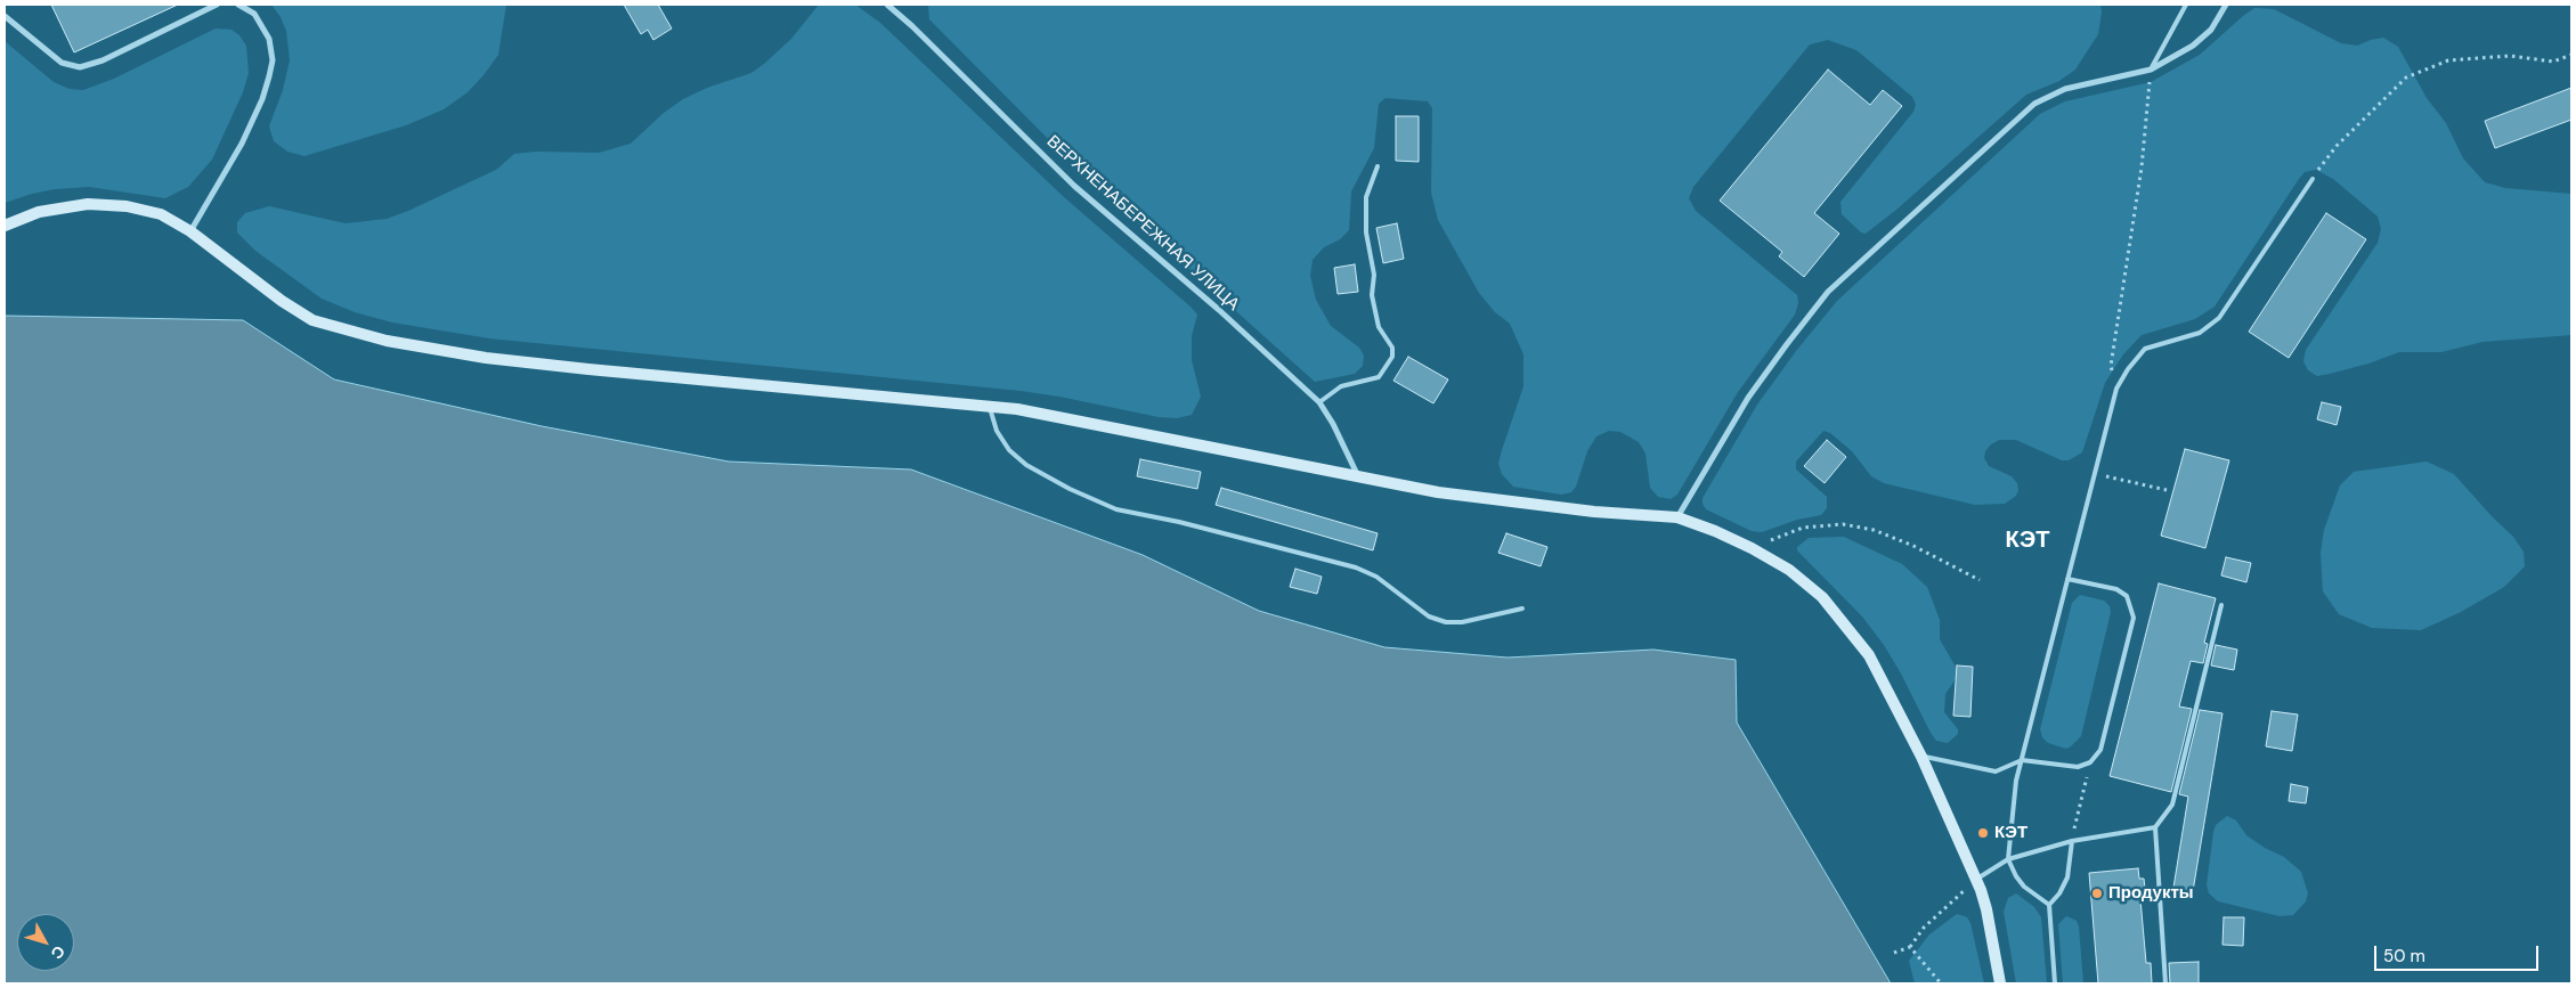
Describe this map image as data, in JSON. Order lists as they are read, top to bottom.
{
  "streets": {
    "street": ["ВЕРХНЕНАБЕРЕЖНАЯ УЛИЦА"]
  },
  "districts": ["КЭТ"],
  "places": ["КЭТ", "Продукты"],
  "scale_bar": "50 m",
  "north": "bottom right"
}
